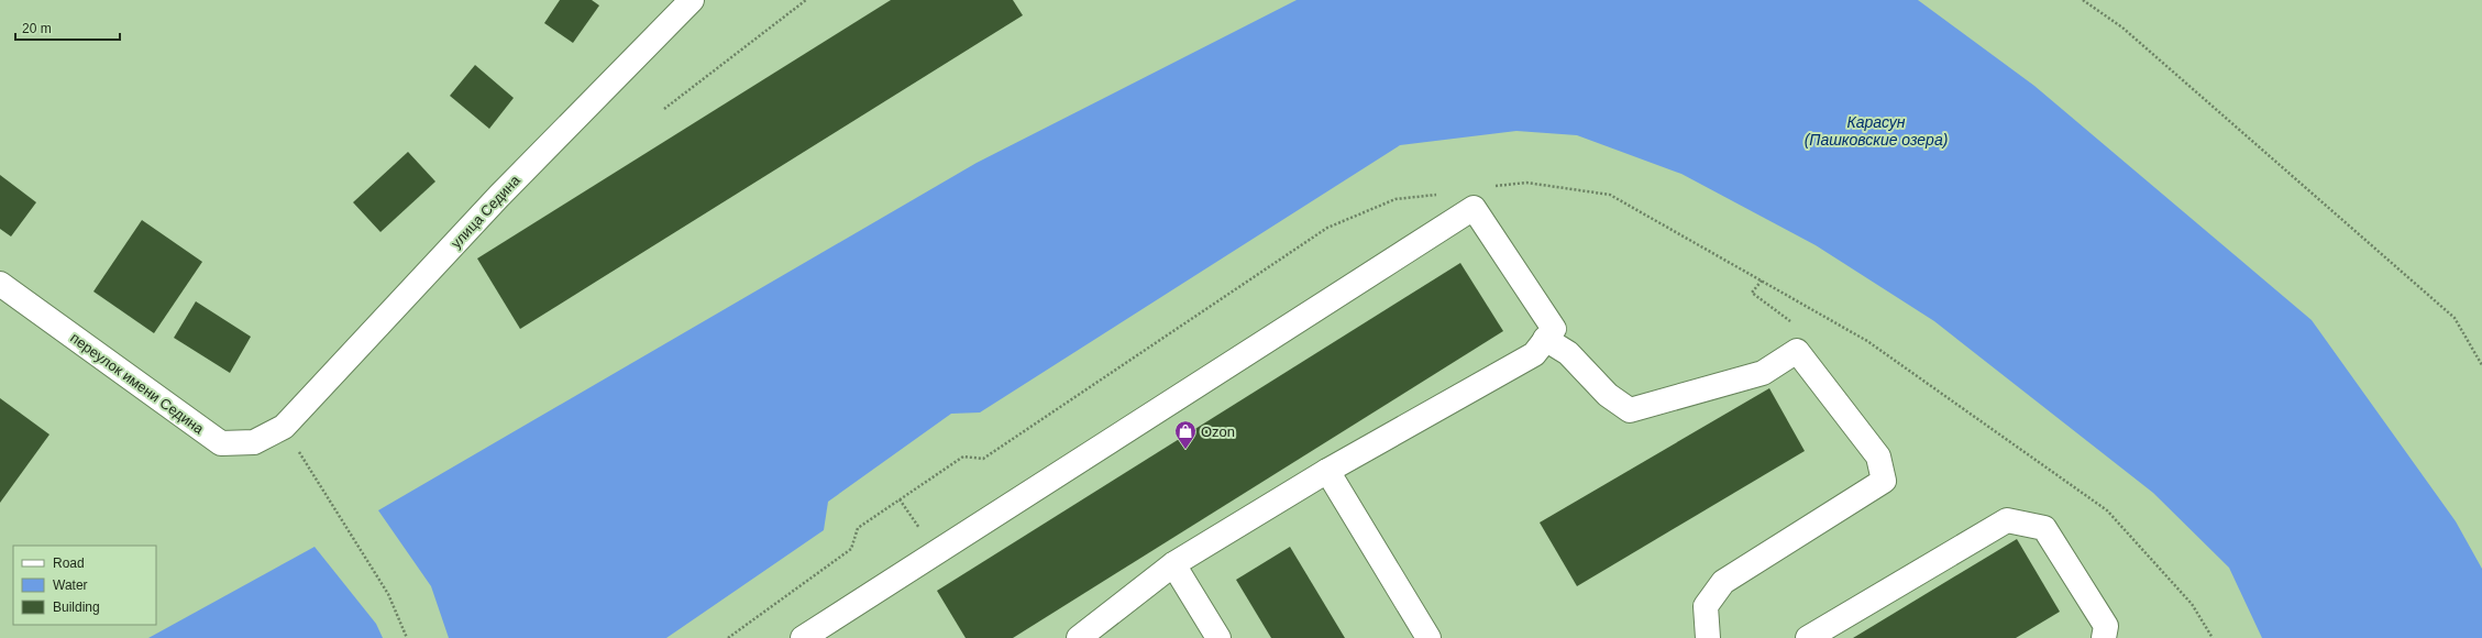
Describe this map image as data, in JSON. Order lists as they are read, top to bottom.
{
  "streets": {
    "street": ["улица Седина", "переулок имени Седина"]
  },
  "crossings": [
    ["улица Седина", "переулок имени Седина"]
  ],
  "water": ["Карасун (Пашковские озера)"],
  "places": {
    "shop": ["Ozon"]
  },
  "legend": ["Road", "Water", "Building"],
  "scale_bar": "20 m"
}
